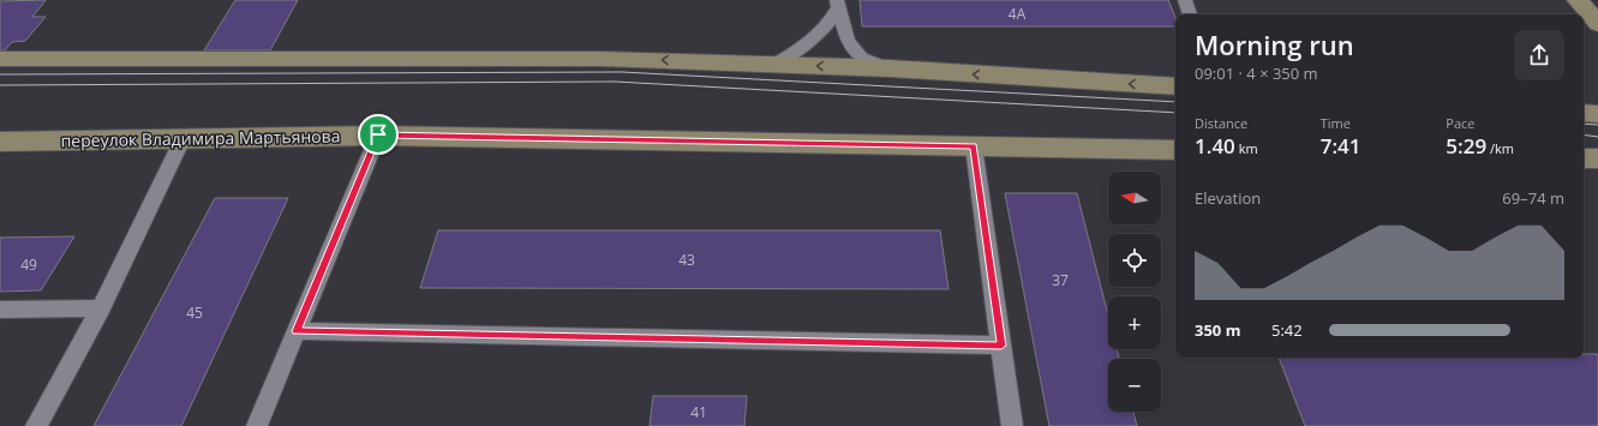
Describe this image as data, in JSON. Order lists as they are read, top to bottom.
{
  "streets": {
    "street": ["переулок Владимира Мартьянова"]
  },
  "house_numbers": [
    "4А",
    "43",
    "49",
    "37",
    "45",
    "41"
  ],
  "north": "left",
  "page": {
    "heading": ["Morning run", "09:01 · 4 × 350 m"],
    "stats": [
      ["Distance", "1.40 km"],
      ["Time", "7:41"],
      ["Pace", "5:29 /km"]
    ],
    "map_buttons": ["+", "−"],
    "chart": ["Elevation", "69–74 m"],
    "list": [
      {
        "name": "350 m",
        "note": "5:42"
      }
    ]
  }
}
